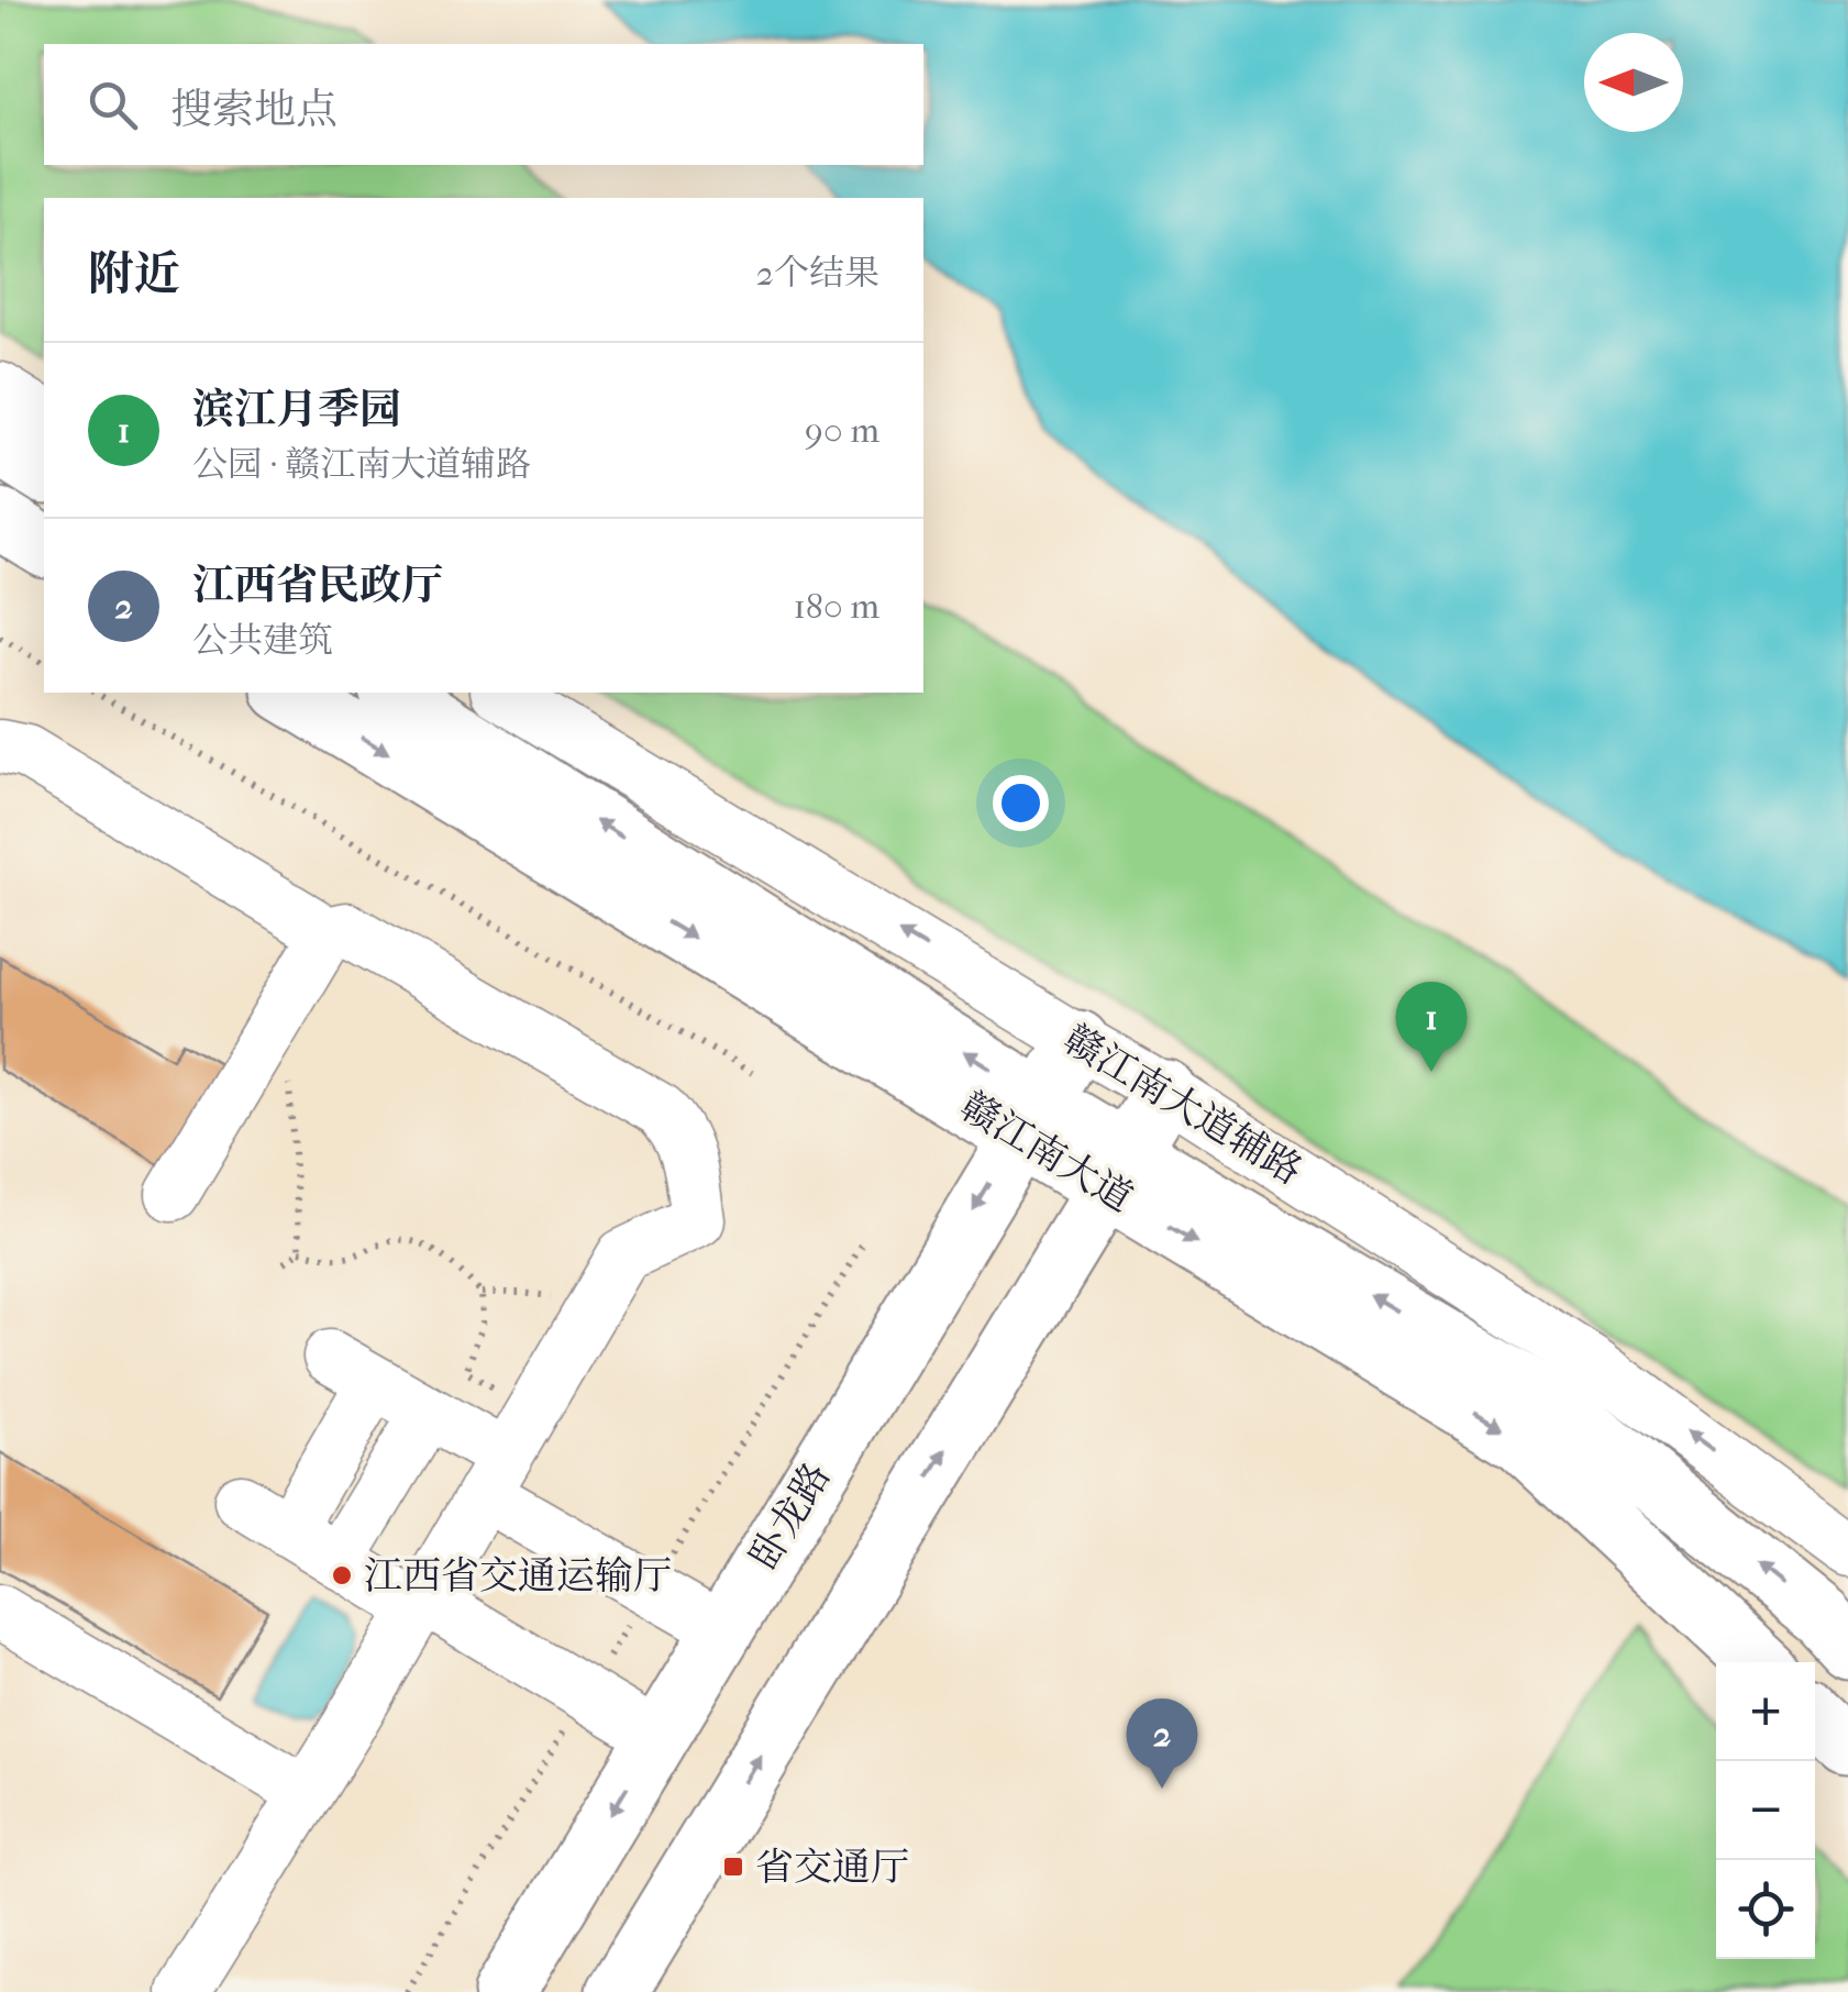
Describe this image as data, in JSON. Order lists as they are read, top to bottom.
{
  "streets": {
    "main road": ["赣江南大道", "卧龙路"],
    "street": ["赣江南大道辅路"]
  },
  "crossings": [
    ["赣江南大道辅路", "卧龙路"],
    ["赣江南大道", "卧龙路"]
  ],
  "one_way": ["赣江南大道辅路"],
  "places": {
    "other": ["江西省交通运输厅"],
    "transit": ["省交通厅"]
  },
  "north": "left",
  "page": {
    "search": "搜索地点",
    "heading": ["附近", "2个结果"],
    "list": [
      {
        "mark": "1",
        "name": "滨江月季园",
        "note": "公园 · 赣江南大道辅路",
        "value": "90 m"
      },
      {
        "mark": "2",
        "name": "江西省民政厅",
        "note": "公共建筑",
        "value": "180 m"
      }
    ],
    "pins": ["1", "2"],
    "map_buttons": ["+", "−"]
  }
}
